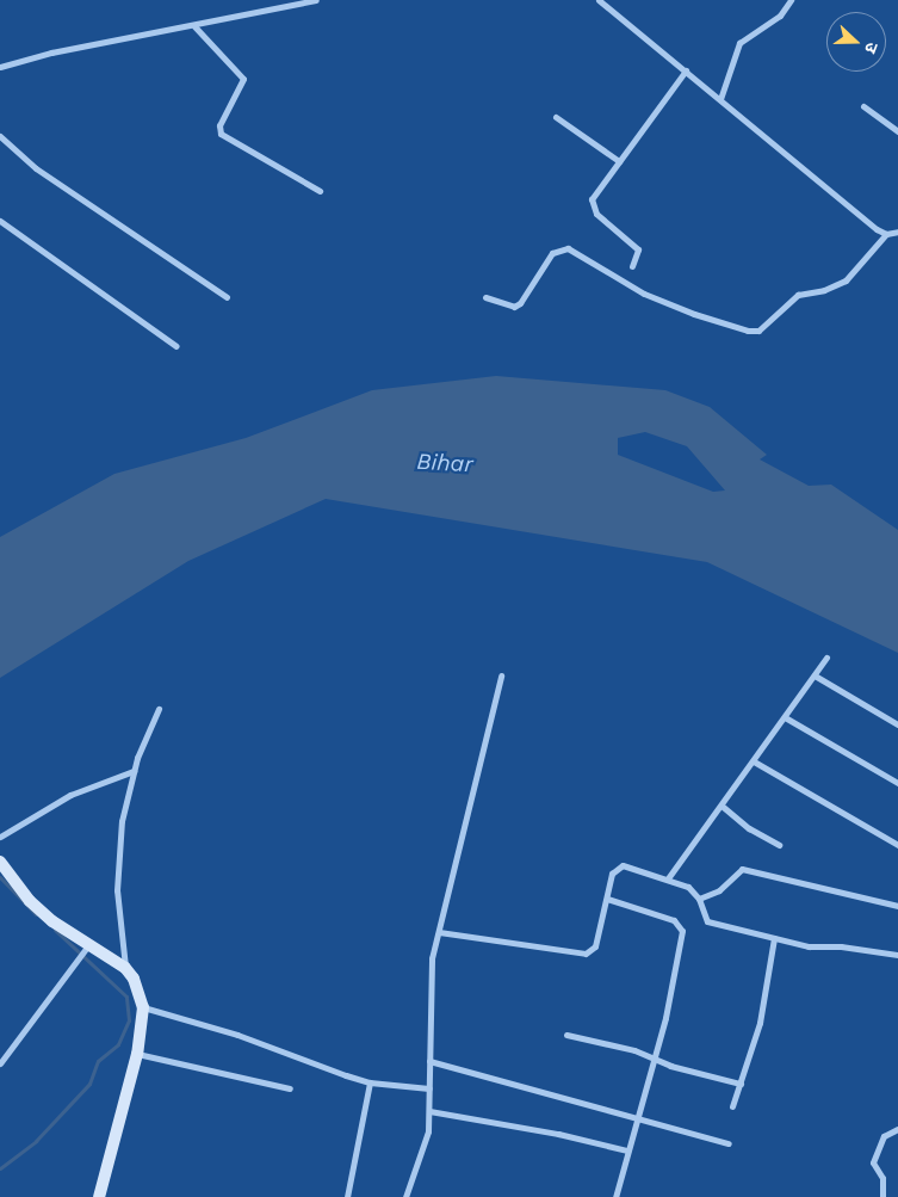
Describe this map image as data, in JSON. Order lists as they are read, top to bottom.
{
  "water": ["Bihar"],
  "north": "right"
}
